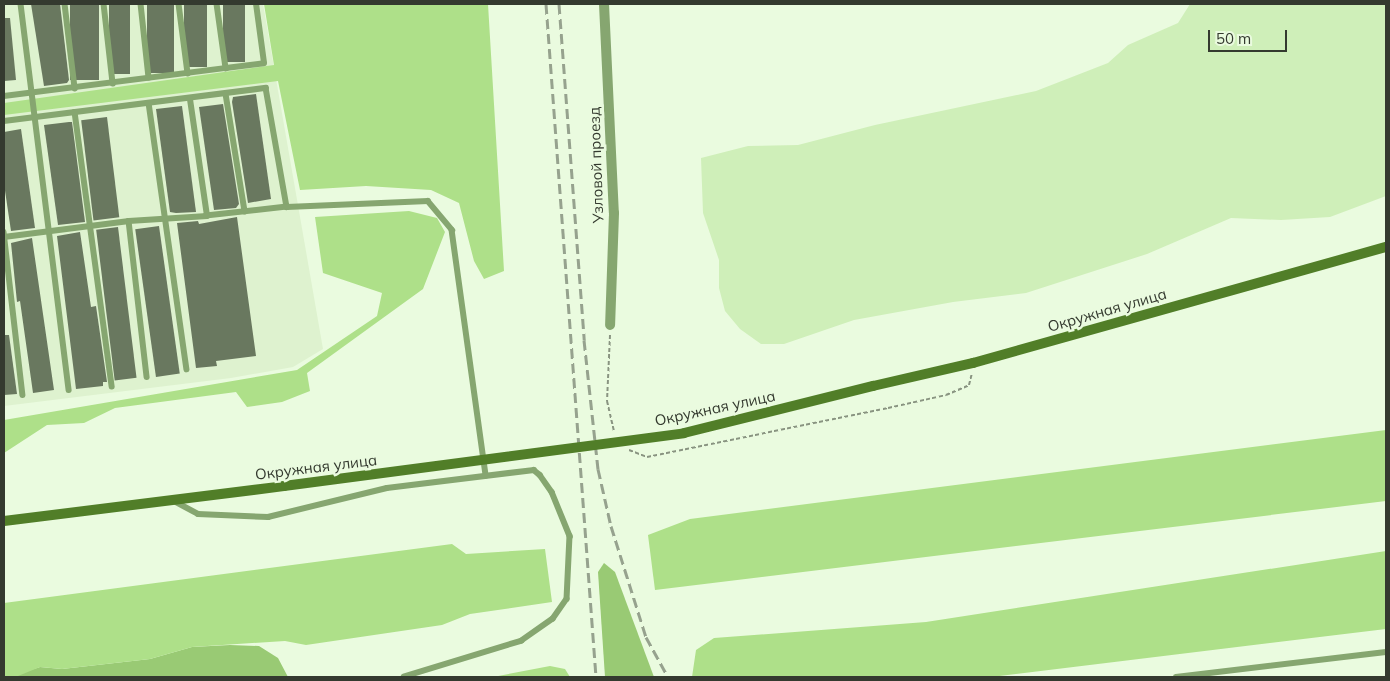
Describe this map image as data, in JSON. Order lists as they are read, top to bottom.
{
  "streets": {
    "main road": ["Окружная улица"],
    "street": ["Узловой проезд"]
  },
  "scale_bar": "50 m"
}
